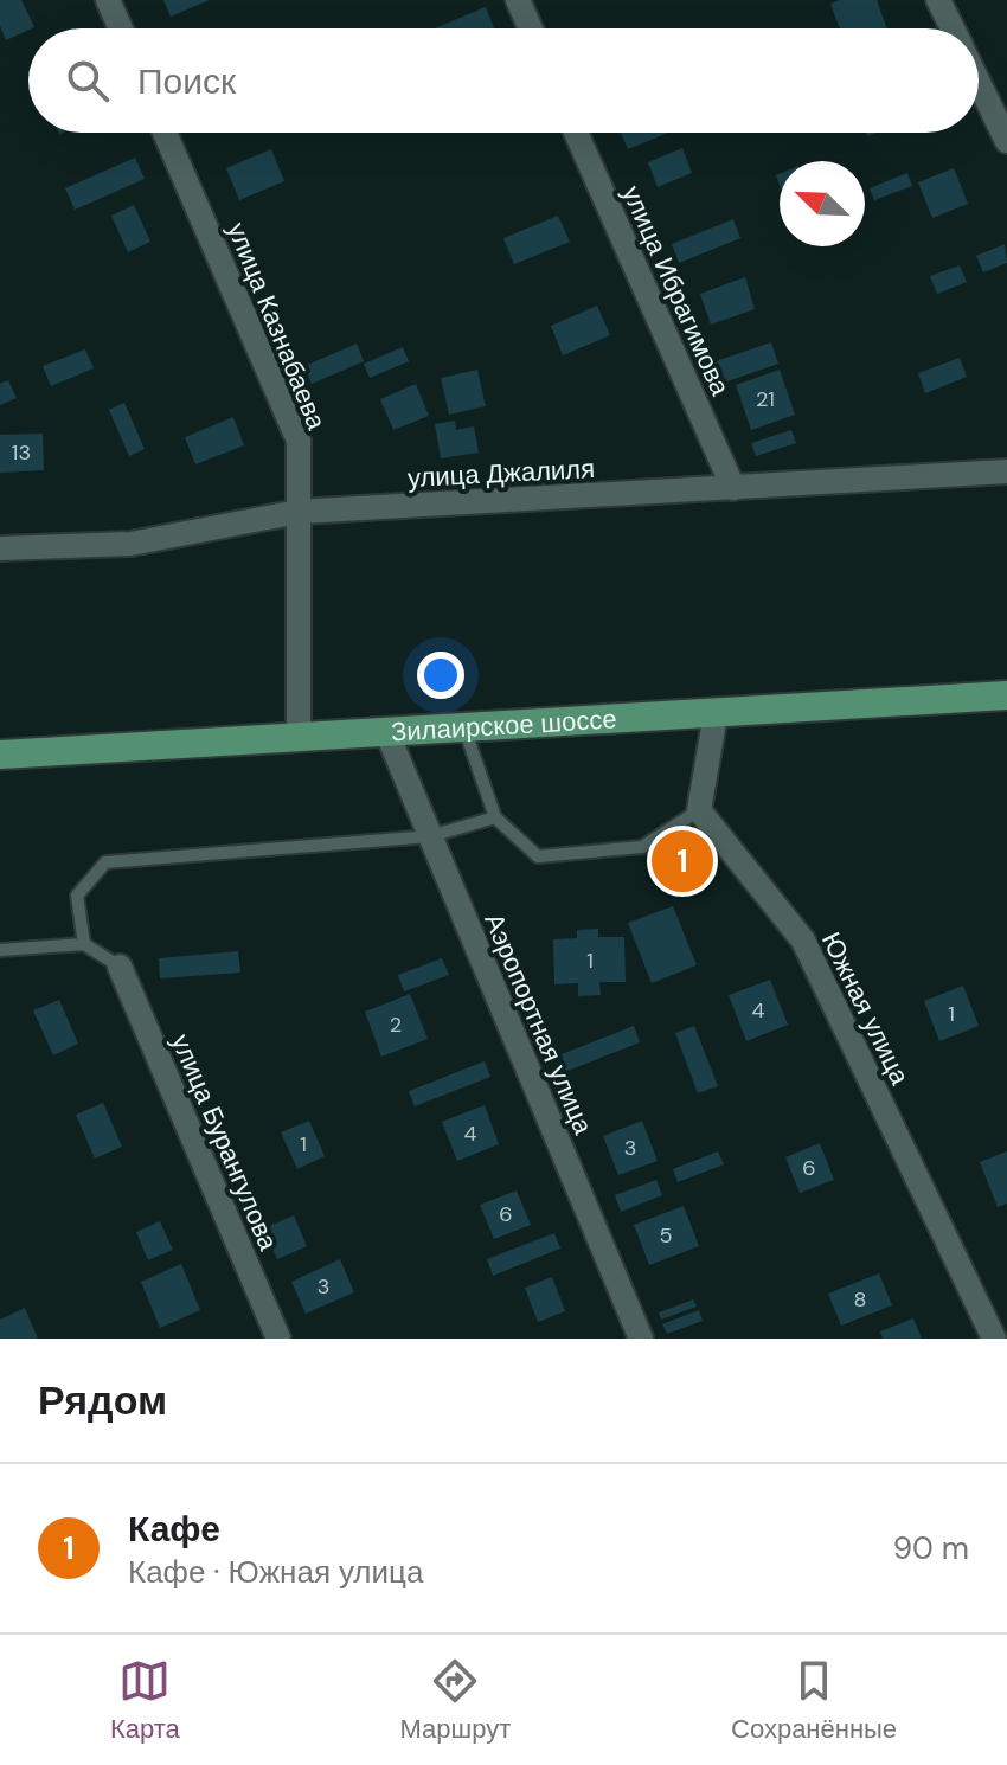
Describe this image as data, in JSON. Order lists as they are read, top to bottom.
{
  "streets": {
    "main road": ["Зилаирское шоссе"],
    "street": [
      "улица Ибрагимова",
      "улица Казнабаева",
      "улица Джалиля",
      "Южная улица",
      "Аэропортная улица",
      "улица Бурангулова"
    ]
  },
  "crossings": [
    ["улица Ибрагимова", "улица Джалиля"],
    ["улица Казнабаева", "улица Джалиля"],
    ["улица Казнабаева", "Зилаирское шоссе"],
    ["Зилаирское шоссе", "Аэропортная улица"]
  ],
  "house_numbers": [
    "21",
    "13",
    "1",
    "4",
    "1",
    "2",
    "4",
    "1",
    "3",
    "6",
    "6",
    "5",
    "3",
    "8"
  ],
  "north": "top left",
  "page": {
    "search": "Поиск",
    "pins": "1",
    "heading": "Рядом",
    "list": [
      {
        "mark": "1",
        "name": "Кафе",
        "note": "Кафе · Южная улица",
        "value": "90 m"
      }
    ],
    "nav": ["Карта", "Маршрут", "Сохранённые"]
  }
}
